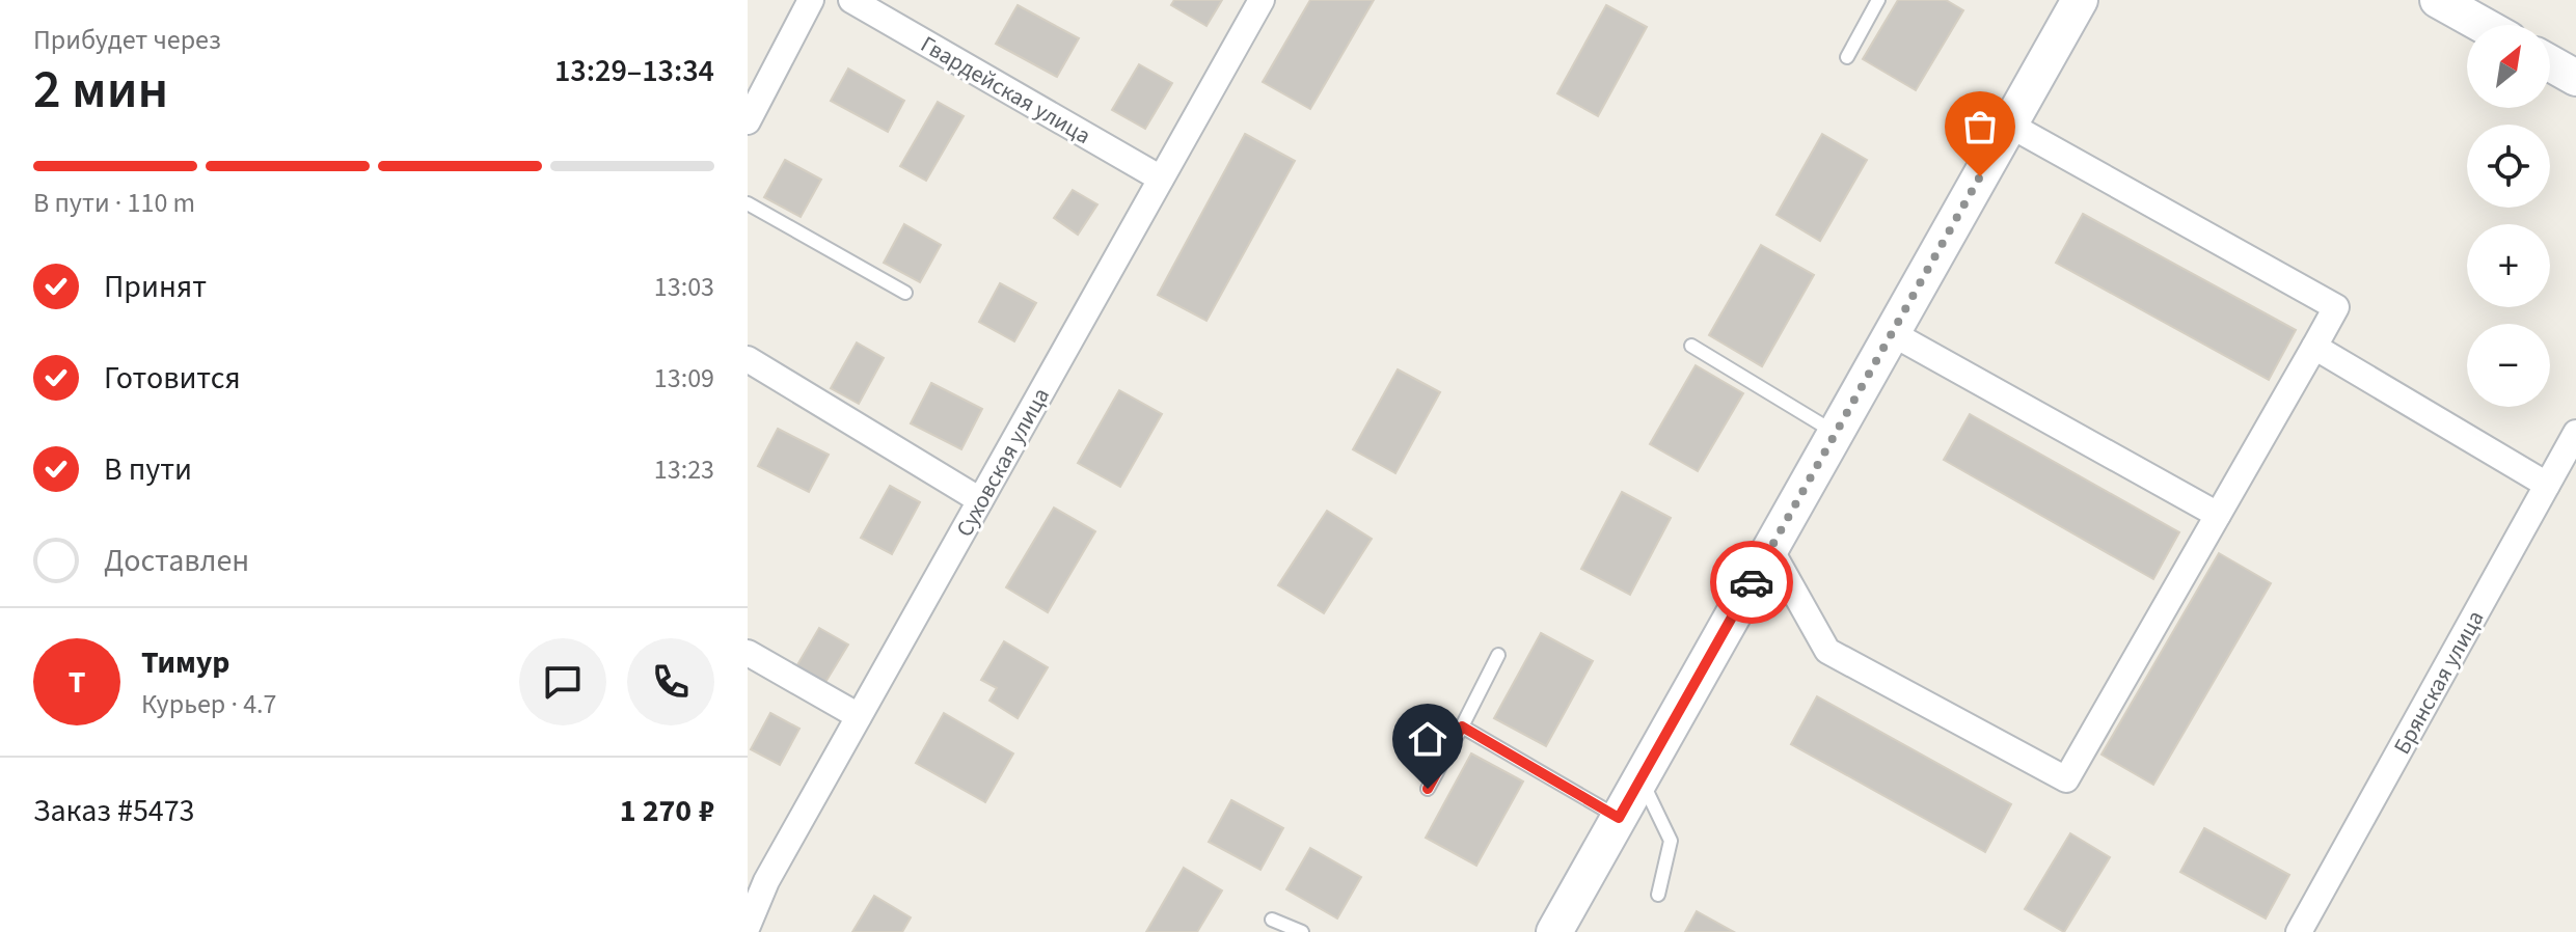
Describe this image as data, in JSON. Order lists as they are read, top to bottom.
{
  "streets": {
    "street": ["Гвардейская улица", "Суховская улица", "Брянская улица"]
  },
  "crossings": [
    ["Гвардейская улица", "Суховская улица"]
  ],
  "north": "top right",
  "page": {
    "heading": ["2 мин", "Прибудет через", "13:29–13:34"],
    "panel": [
      "Тимур",
      "Курьер · 4.7",
      "Заказ #5473",
      "1 270 ₽"
    ],
    "map_buttons": ["+", "−"],
    "bar": "В пути · 110 m",
    "list": [
      ["Принят", "13:03"],
      ["Готовится", "13:09"],
      ["В пути", "13:23"],
      "Доставлен"
    ],
    "round": "Т"
  }
}
